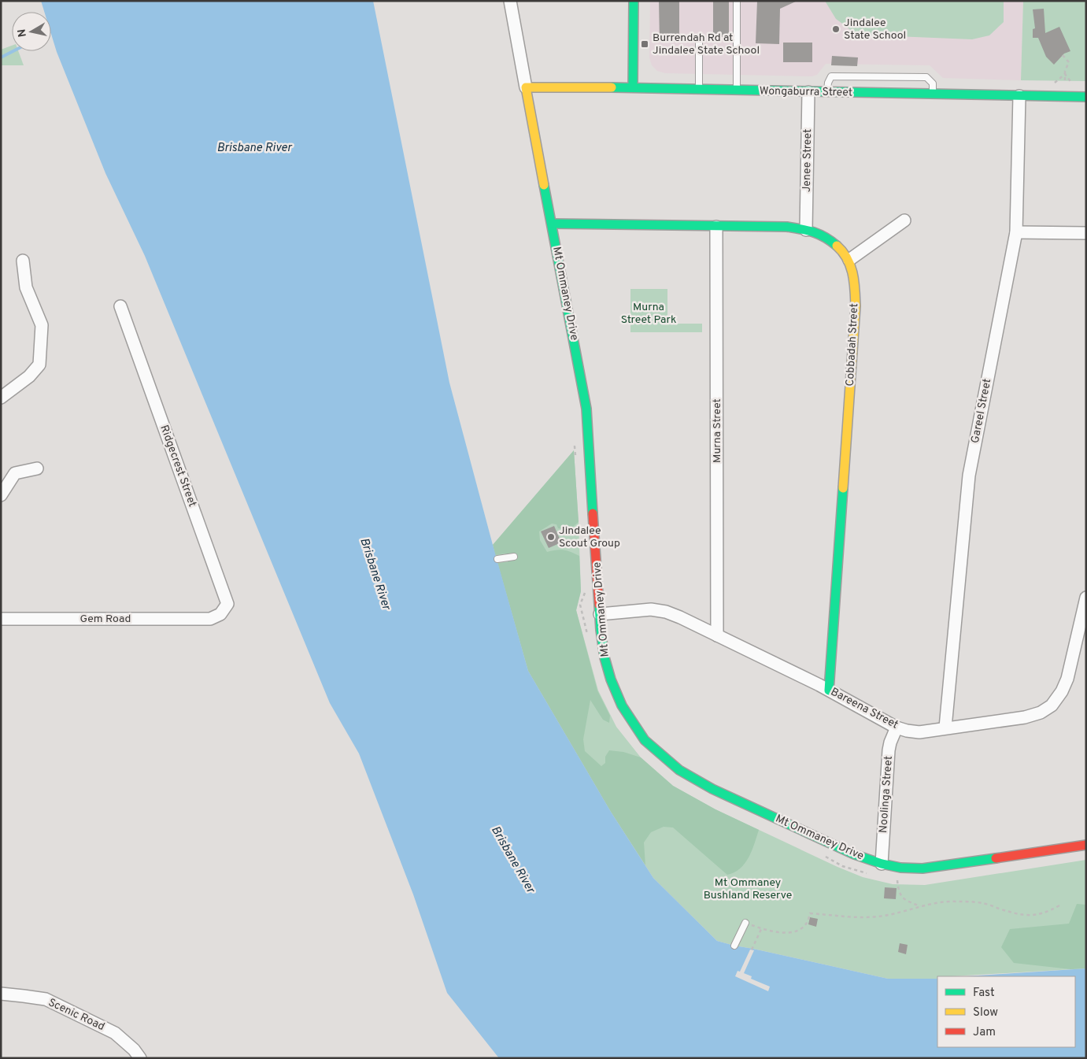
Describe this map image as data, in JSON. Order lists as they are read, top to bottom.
{
  "streets": {
    "street": [
      "Wongaburra Street",
      "Jenee Street",
      "Mt Ommaney Drive",
      "Cobbadah Street",
      "Gareel Street",
      "Murna Street",
      "Ridgecrest Street",
      "Gem Road",
      "Bareena Street",
      "Noolinga Street",
      "Scenic Road"
    ]
  },
  "crossings": [
    ["Wongaburra Street", "Jenee Street"],
    ["Wongaburra Street", "Mt Ommaney Drive"],
    ["Wongaburra Street", "Gareel Street"],
    ["Mt Ommaney Drive", "Bareena Street"],
    ["Mt Ommaney Drive", "Noolinga Street"],
    ["Cobbadah Street", "Bareena Street"],
    ["Gareel Street", "Bareena Street"],
    ["Murna Street", "Bareena Street"],
    ["Ridgecrest Street", "Gem Road"],
    ["Bareena Street", "Noolinga Street"]
  ],
  "water": ["Brisbane River"],
  "parks": ["Murna Street Park", "Mt Ommaney Bushland Reserve"],
  "places": {
    "other": ["Jindalee State School", "Jindalee Scout Group"],
    "transit": ["Burrendah Rd at Jindalee State School"]
  },
  "legend": ["Fast", "Slow", "Jam"],
  "north": "left"
}
